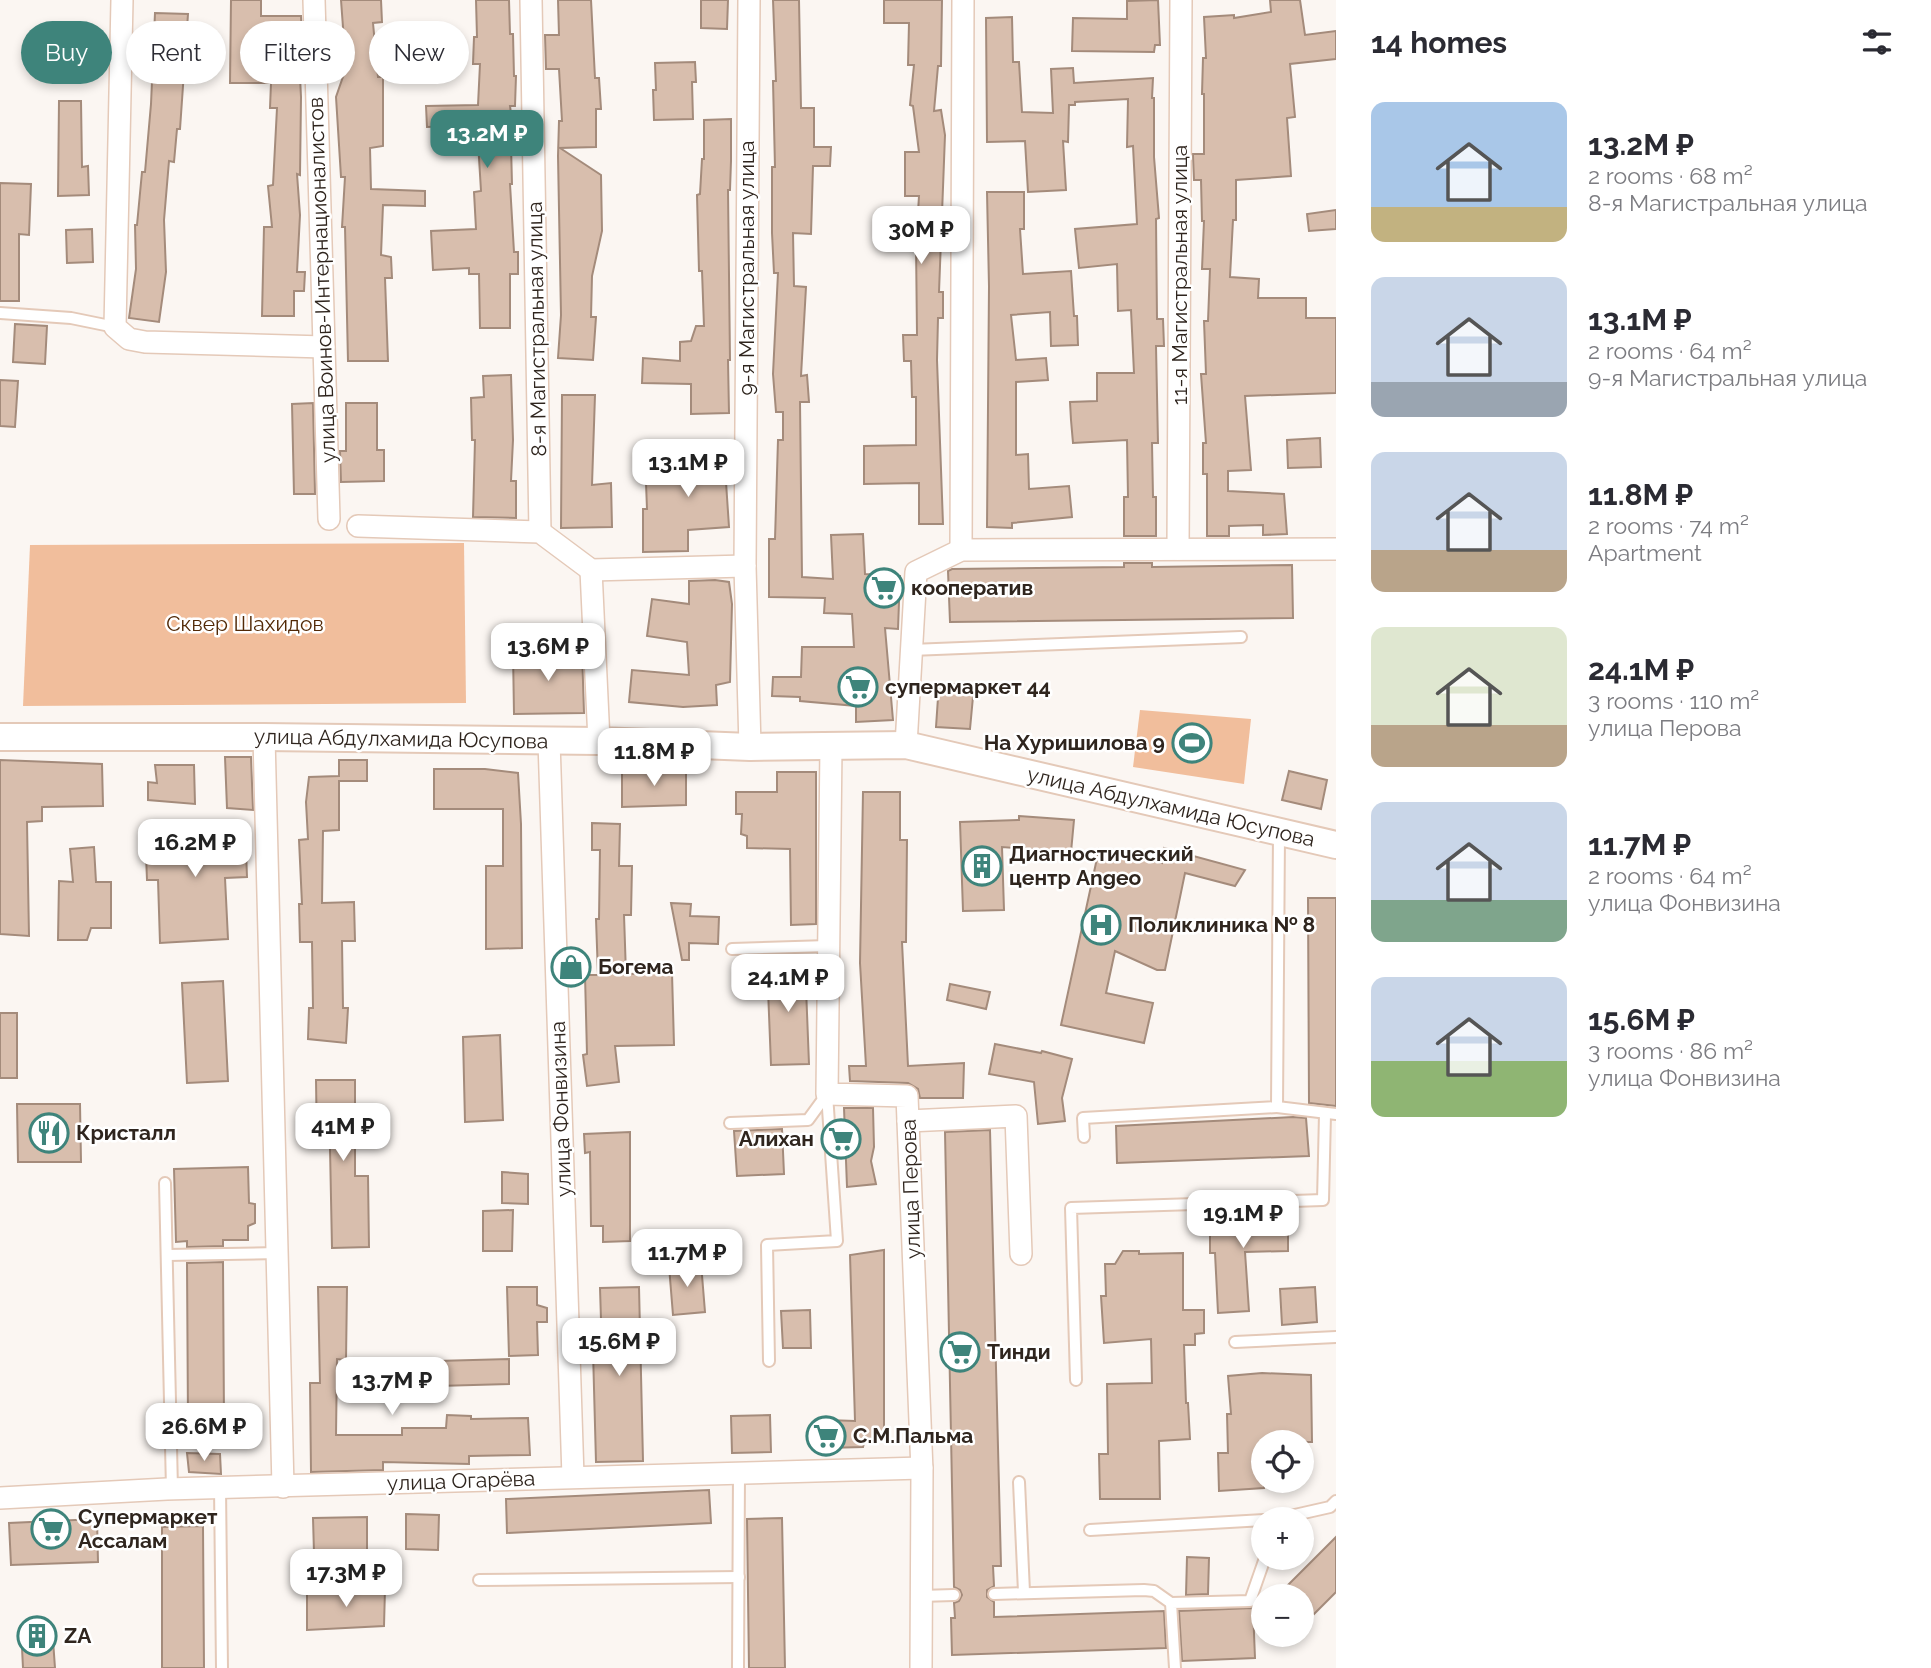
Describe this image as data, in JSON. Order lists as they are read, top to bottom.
{
  "streets": {
    "street": [
      "9-я Магистральная улица",
      "11-я Магистральная улица",
      "улица Воинов-Интернационалистов",
      "8-я Магистральная улица",
      "улица Абдулхамида Юсупова",
      "улица Фонвизина",
      "улица Перова",
      "улица Огарёва"
    ]
  },
  "crossings": [
    ["9-я Магистральная улица", "улица Абдулхамида Юсупова"],
    ["улица Абдулхамида Юсупова", "улица Фонвизина"],
    ["улица Фонвизина", "улица Огарёва"],
    ["улица Перова", "улица Огарёва"]
  ],
  "parks": ["Сквер Шахидов"],
  "places": {
    "supermarket": [
      "кооператив",
      "супермаркет 44",
      "Алихан",
      "Тинди",
      "С.М.Пальма",
      "Супермаркет Ассалам"
    ],
    "sports": ["На Хуришилова 9"],
    "building": ["Диагностический центр Angeo", "ZA"],
    "hospital": ["Поликлиника № 8"],
    "shop": ["Богема"],
    "restaurant": ["Кристалл"]
  },
  "page": {
    "heading": "14 homes",
    "chip": [
      "Buy",
      "Rent",
      "Filters",
      "New"
    ],
    "list": [
      {
        "name": "13.2M ₽",
        "note": "2 rooms · 68 m² · 8-я Магистральная улица"
      },
      {
        "name": "13.1M ₽",
        "note": "2 rooms · 64 m² · 9-я Магистральная улица"
      },
      {
        "name": "11.8M ₽",
        "note": "2 rooms · 74 m² · Apartment"
      },
      {
        "name": "24.1M ₽",
        "note": "3 rooms · 110 m² · улица Перова"
      },
      {
        "name": "11.7M ₽",
        "note": "2 rooms · 64 m² · улица Фонвизина"
      },
      {
        "name": "15.6M ₽",
        "note": "3 rooms · 86 m² · улица Фонвизина"
      }
    ],
    "price": [
      "13.2M ₽",
      "30M ₽",
      "13.1M ₽",
      "13.6M ₽",
      "11.8M ₽",
      "16.2M ₽",
      "24.1M ₽",
      "41M ₽",
      "19.1M ₽",
      "11.7M ₽",
      "15.6M ₽",
      "13.7M ₽",
      "26.6M ₽",
      "17.3M ₽"
    ],
    "map_buttons": ["+", "−"]
  }
}
